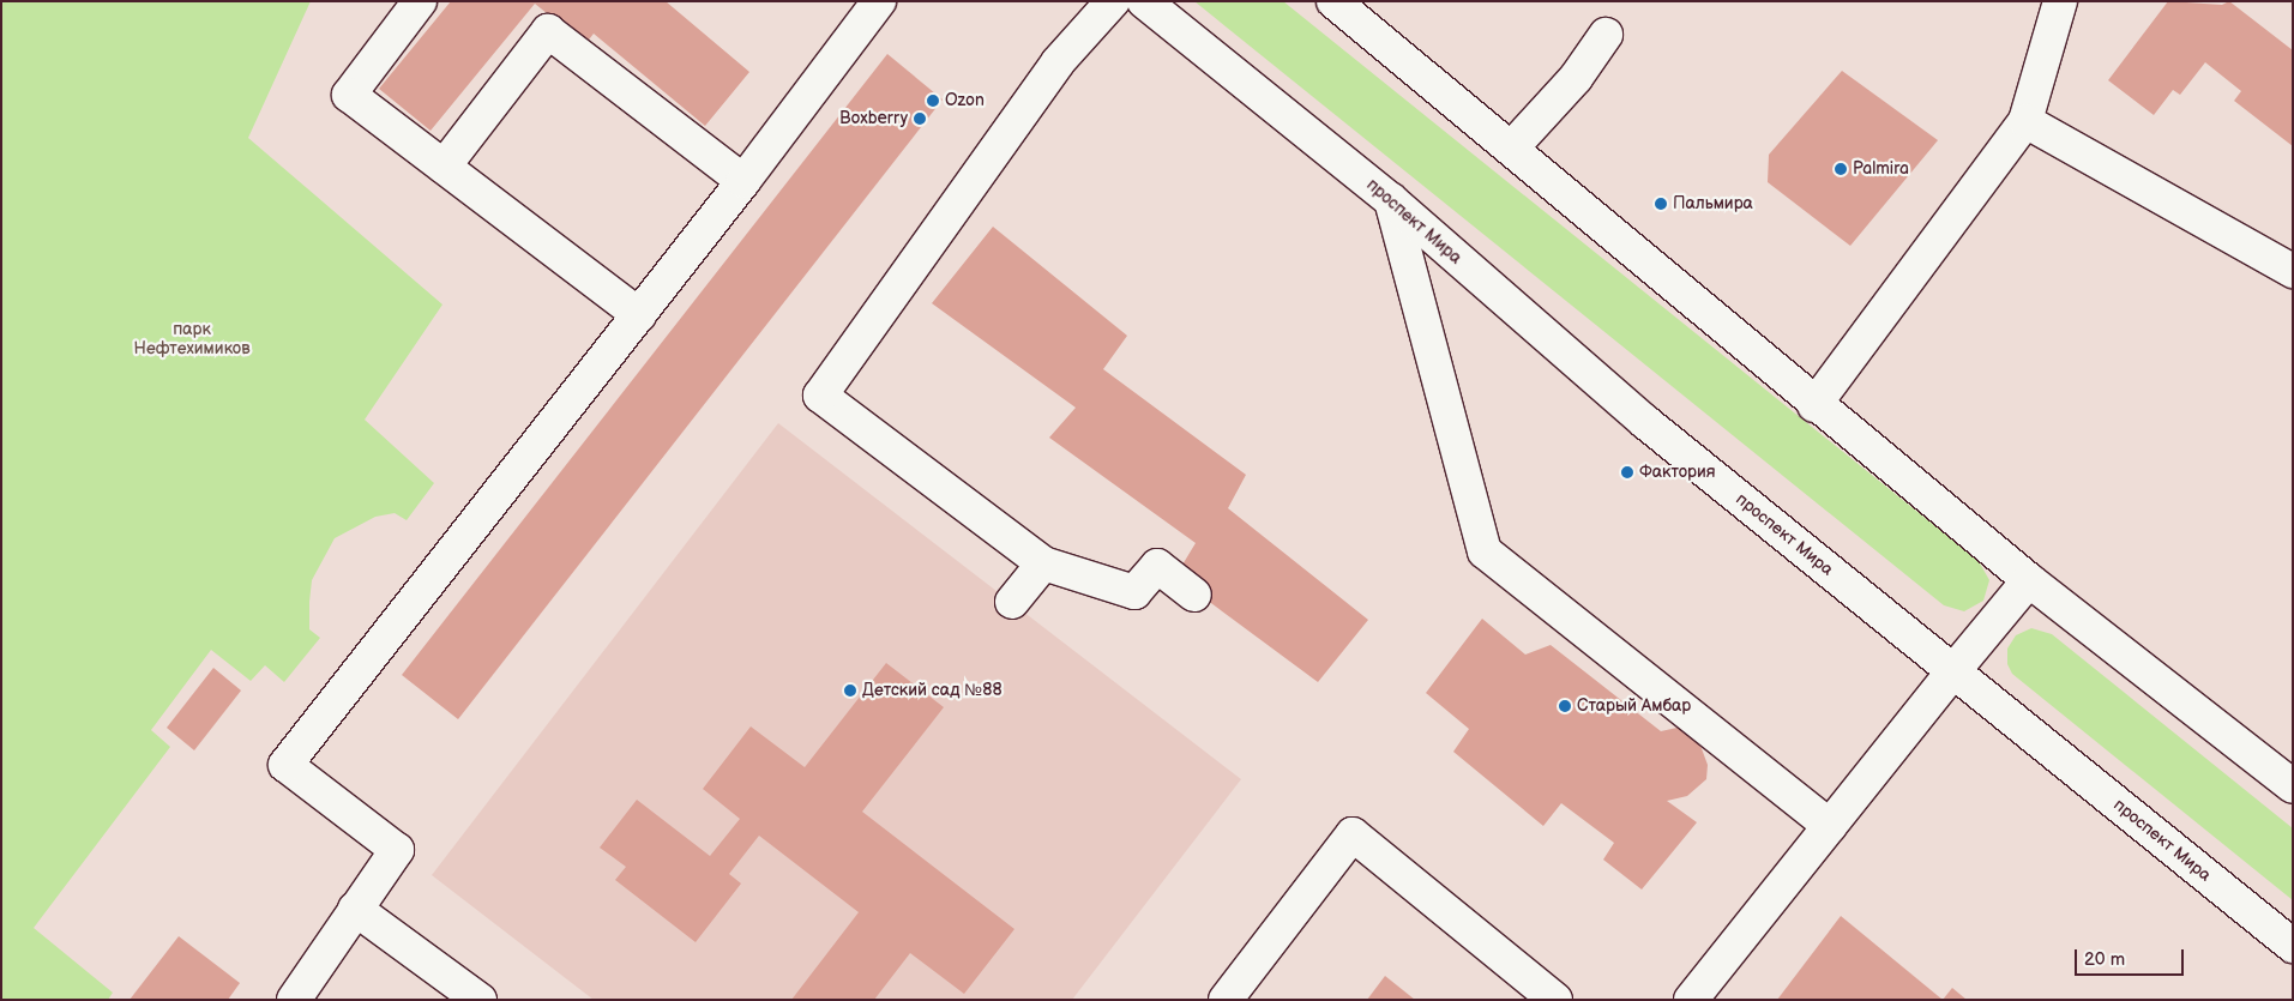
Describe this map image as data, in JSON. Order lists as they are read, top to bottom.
{
  "streets": {
    "main road": ["проспект Мира"]
  },
  "parks": ["парк Нефтехимиков"],
  "places": [
    "Ozon",
    "Boxberry",
    "Palmira",
    "Пальмира",
    "Фактория",
    "Детский сад №88",
    "Старый Амбар"
  ],
  "scale_bar": "20 m"
}
